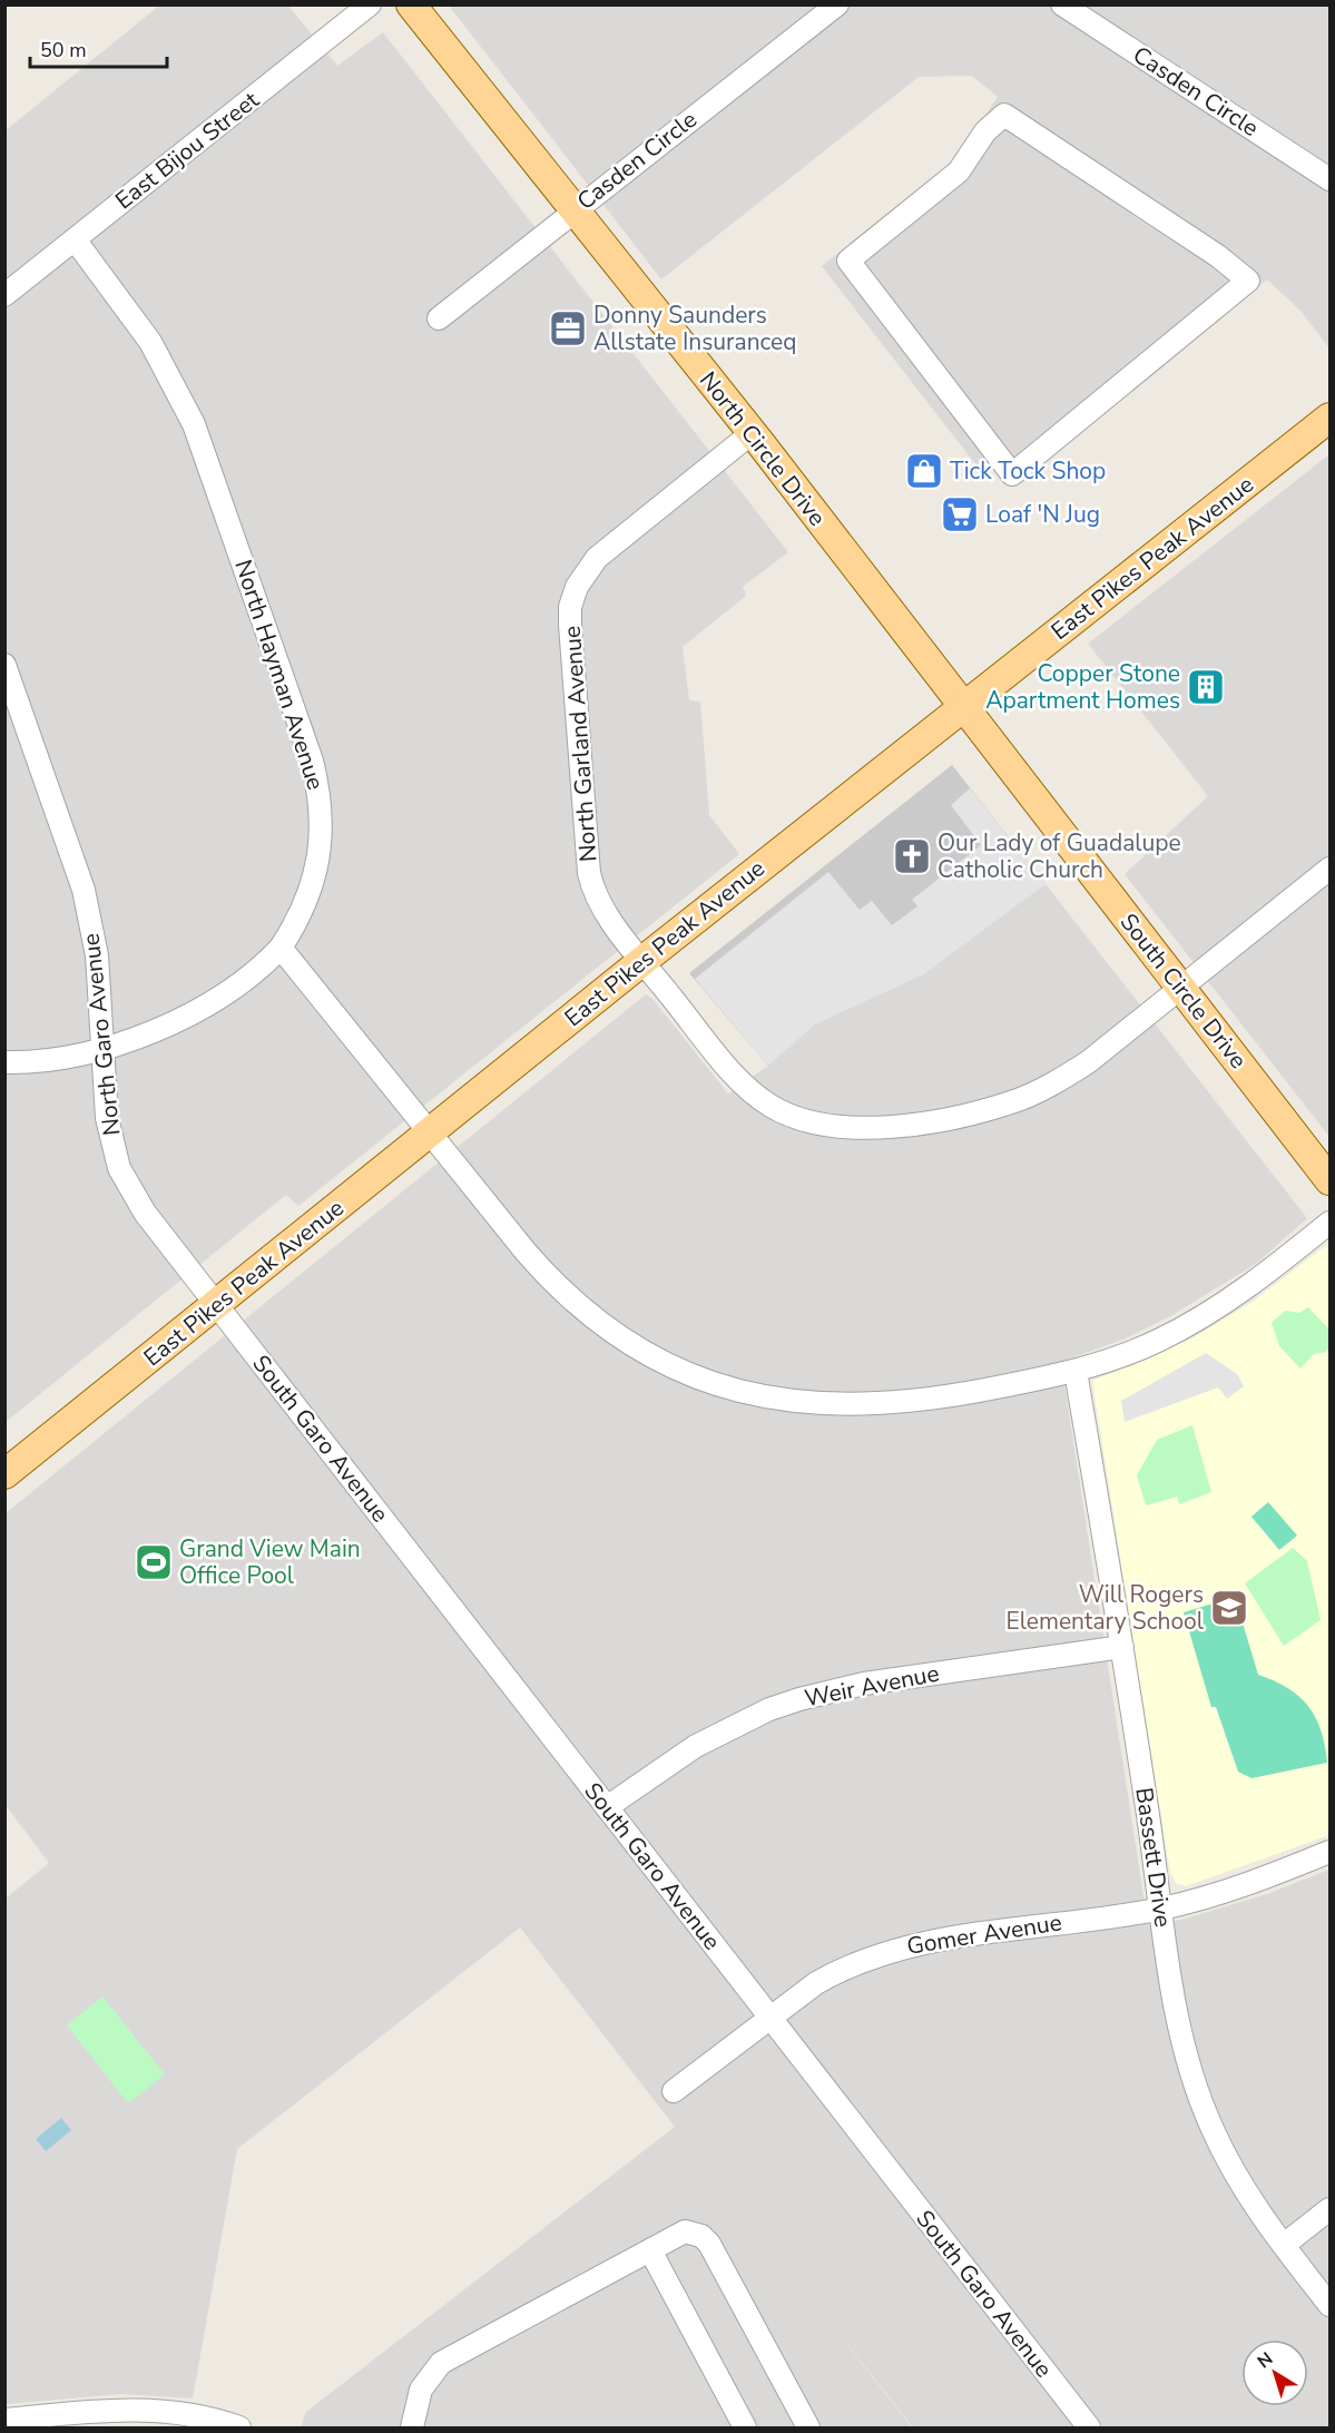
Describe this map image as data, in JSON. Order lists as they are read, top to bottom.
{
  "streets": {
    "main road": ["North Circle Drive", "East Pikes Peak Avenue", "South Circle Drive"],
    "street": [
      "Casden Circle",
      "East Bijou Street",
      "North Hayman Avenue",
      "North Garland Avenue",
      "North Garo Avenue",
      "South Garo Avenue",
      "Weir Avenue",
      "Bassett Drive",
      "Gomer Avenue"
    ]
  },
  "crossings": [
    ["Casden Circle", "North Circle Drive"],
    ["East Bijou Street", "North Hayman Avenue"],
    ["North Circle Drive", "East Pikes Peak Avenue"],
    ["North Circle Drive", "North Garland Avenue"],
    ["North Circle Drive", "South Circle Drive"],
    ["East Pikes Peak Avenue", "North Garland Avenue"],
    ["East Pikes Peak Avenue", "South Circle Drive"],
    ["East Pikes Peak Avenue", "North Garo Avenue"],
    ["East Pikes Peak Avenue", "South Garo Avenue"],
    ["North Hayman Avenue", "North Garo Avenue"],
    ["North Garland Avenue", "South Circle Drive"],
    ["North Garo Avenue", "South Garo Avenue"],
    ["South Garo Avenue", "Weir Avenue"],
    ["South Garo Avenue", "Gomer Avenue"],
    ["Weir Avenue", "Bassett Drive"],
    ["Bassett Drive", "Gomer Avenue"]
  ],
  "places": {
    "office": ["Donny Saunders Allstate Insuranceq"],
    "shop": ["Tick Tock Shop"],
    "supermarket": ["Loaf 'N Jug"],
    "building": ["Copper Stone Apartment Homes"],
    "church": ["Our Lady of Guadalupe Catholic Church"],
    "sports": ["Grand View Main Office Pool"],
    "school or university": ["Will Rogers Elementary School"]
  },
  "scale_bar": "50 m",
  "north": "top left"
}
